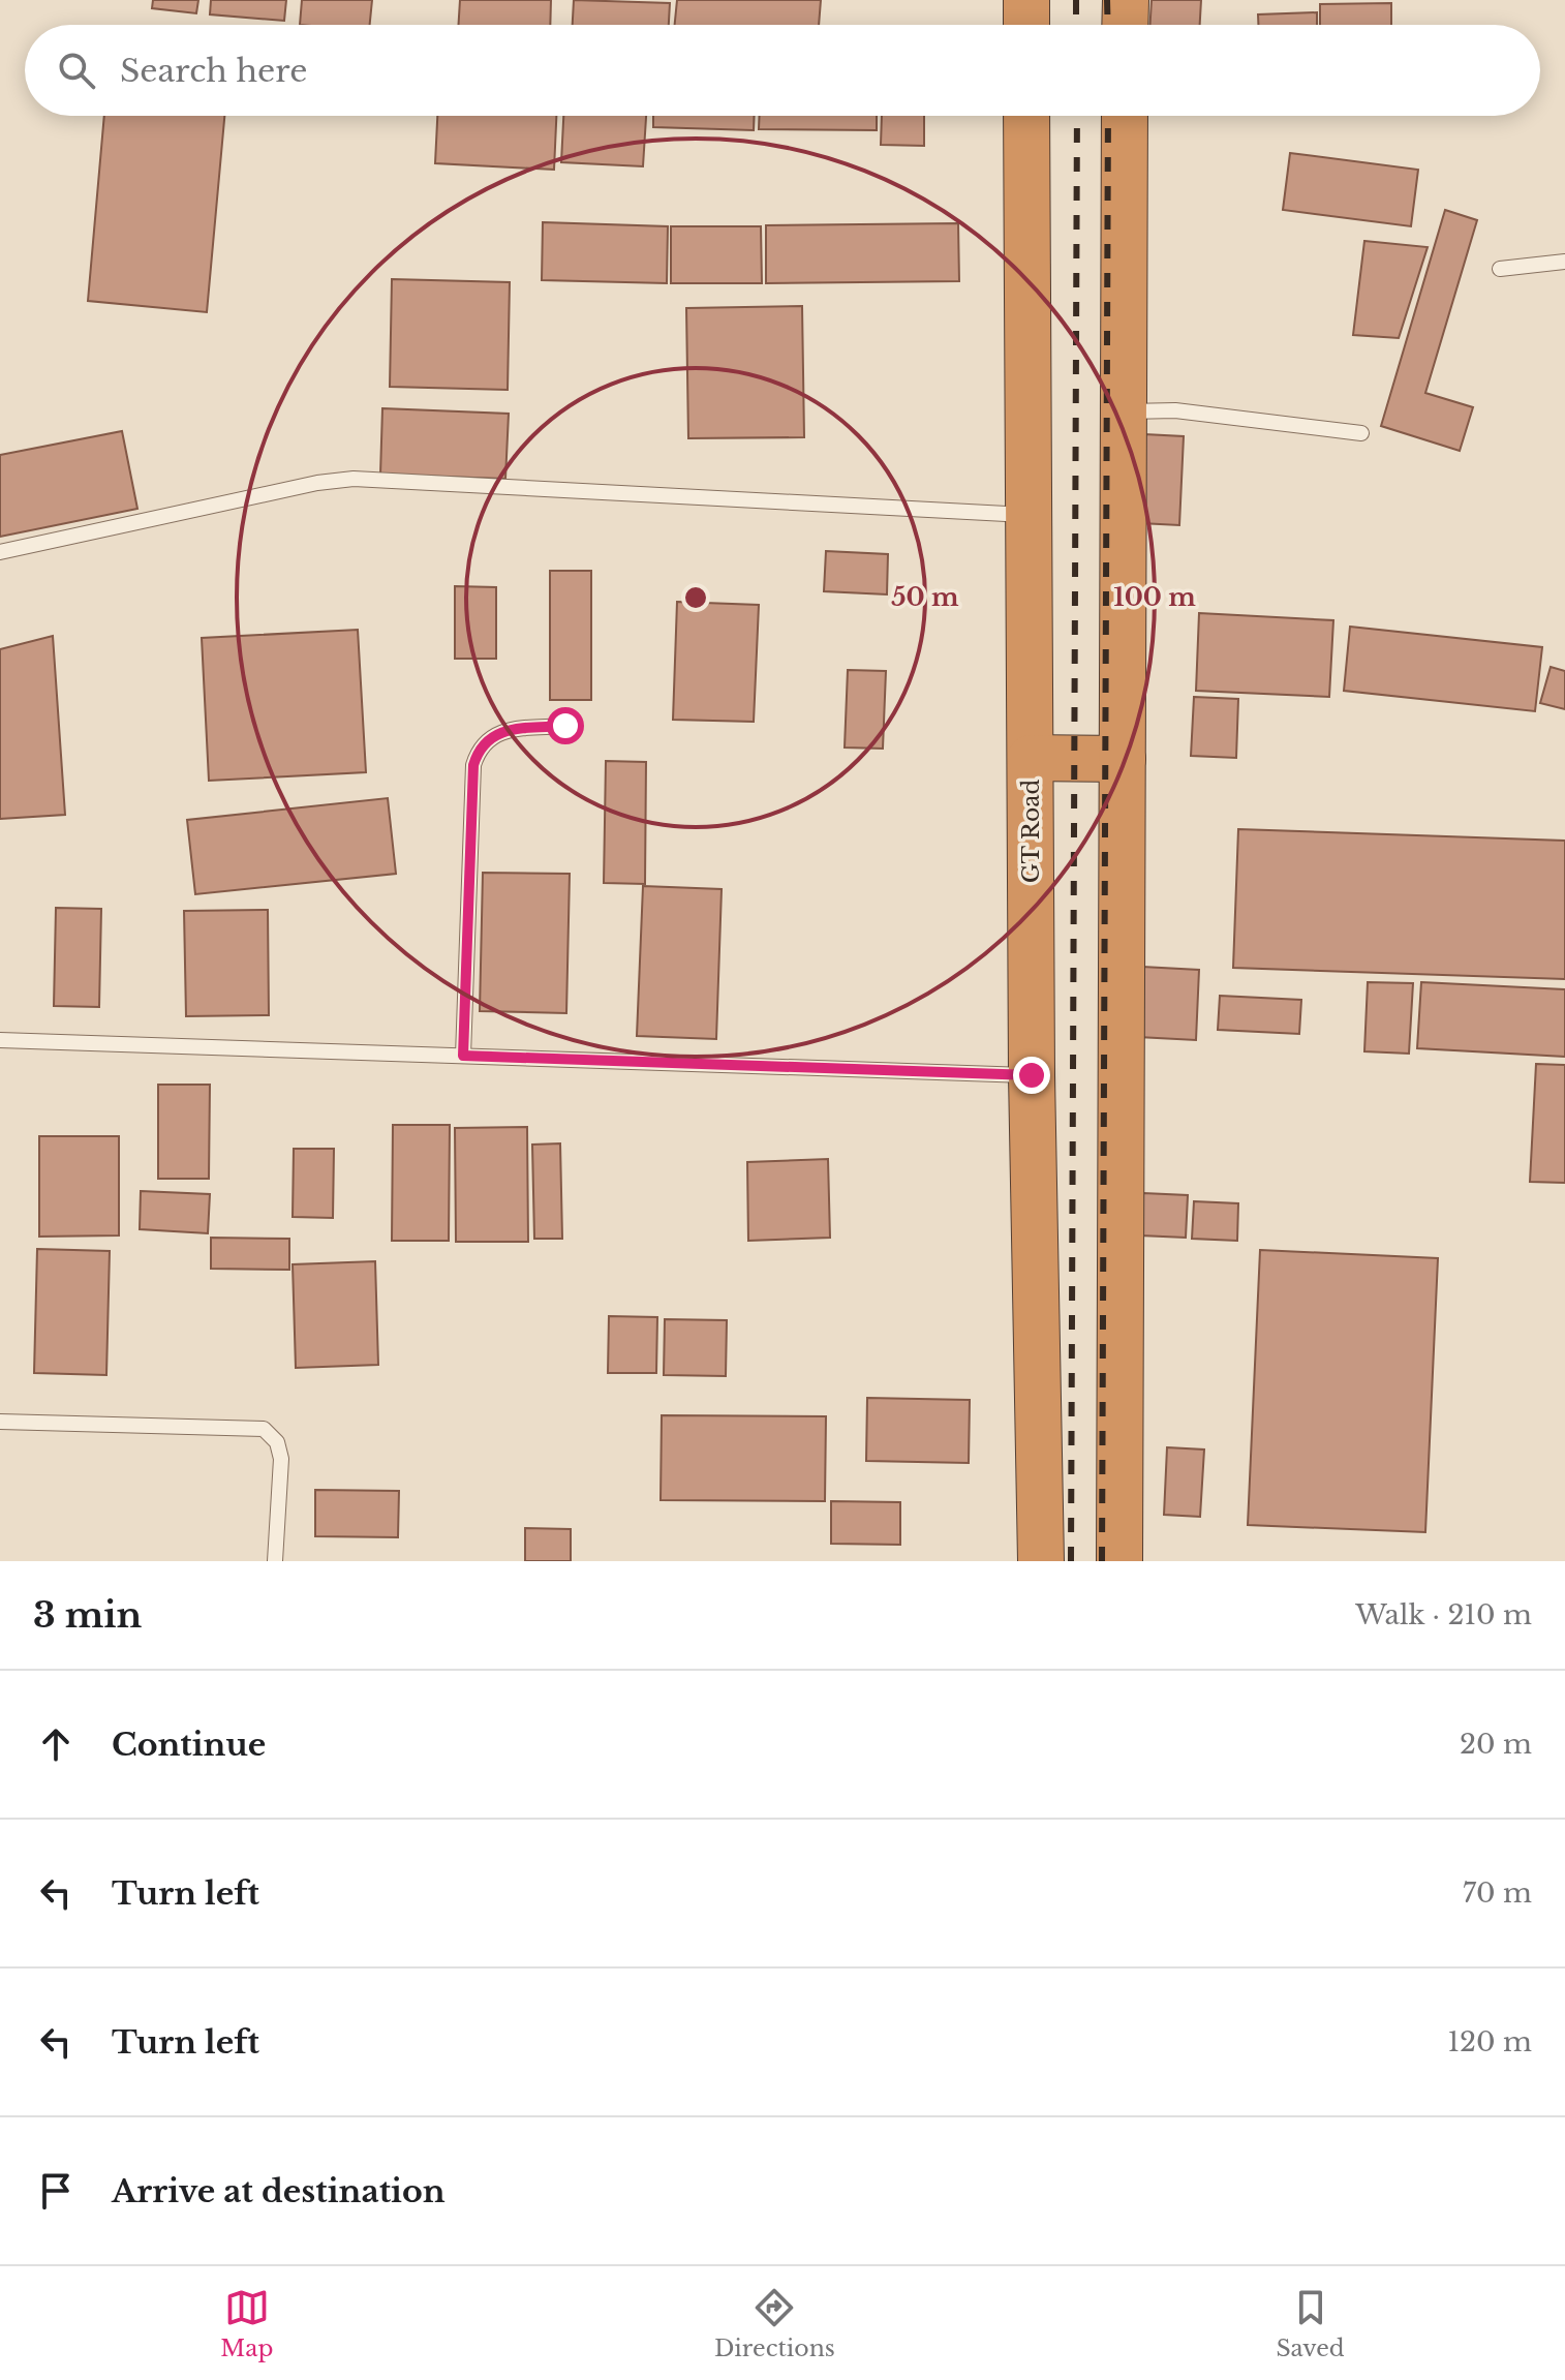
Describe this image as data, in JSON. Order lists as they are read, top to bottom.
{
  "streets": {
    "highway": ["GT Road"]
  },
  "page": {
    "search": "Search here",
    "heading": ["3 min", "Walk · 210 m"],
    "list": [
      ["Continue", "20 m"],
      ["Turn left", "70 m"],
      ["Turn left", "120 m"],
      "Arrive at destination"
    ],
    "nav": ["Map", "Directions", "Saved"]
  },
  "rings": ["50 m", "100 m"]
}
